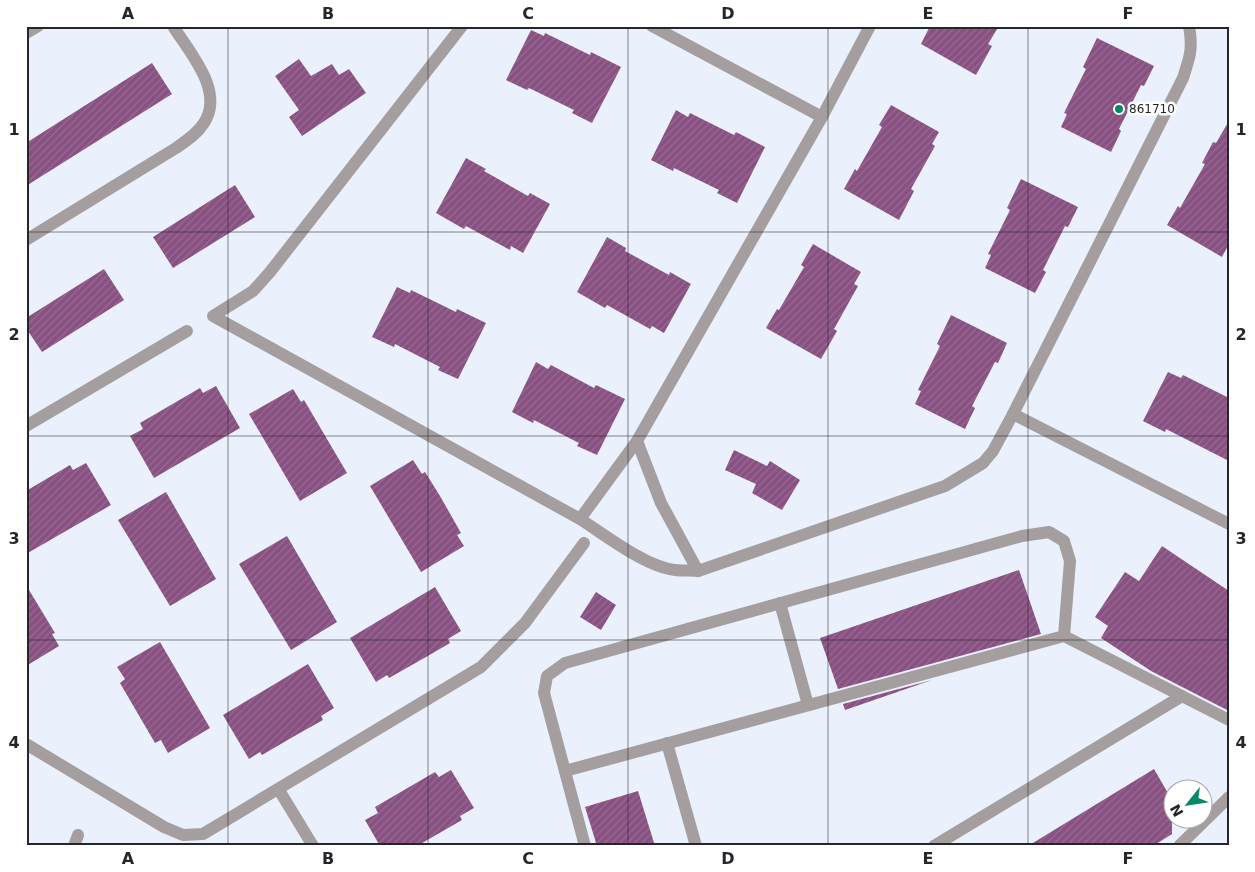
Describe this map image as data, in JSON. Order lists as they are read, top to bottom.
{
  "places": ["861710"],
  "north": "bottom left",
  "grid": {
    "columns": [
      "A",
      "B",
      "C",
      "D",
      "E",
      "F"
    ],
    "rows": [
      "1",
      "2",
      "3",
      "4"
    ]
  }
}
